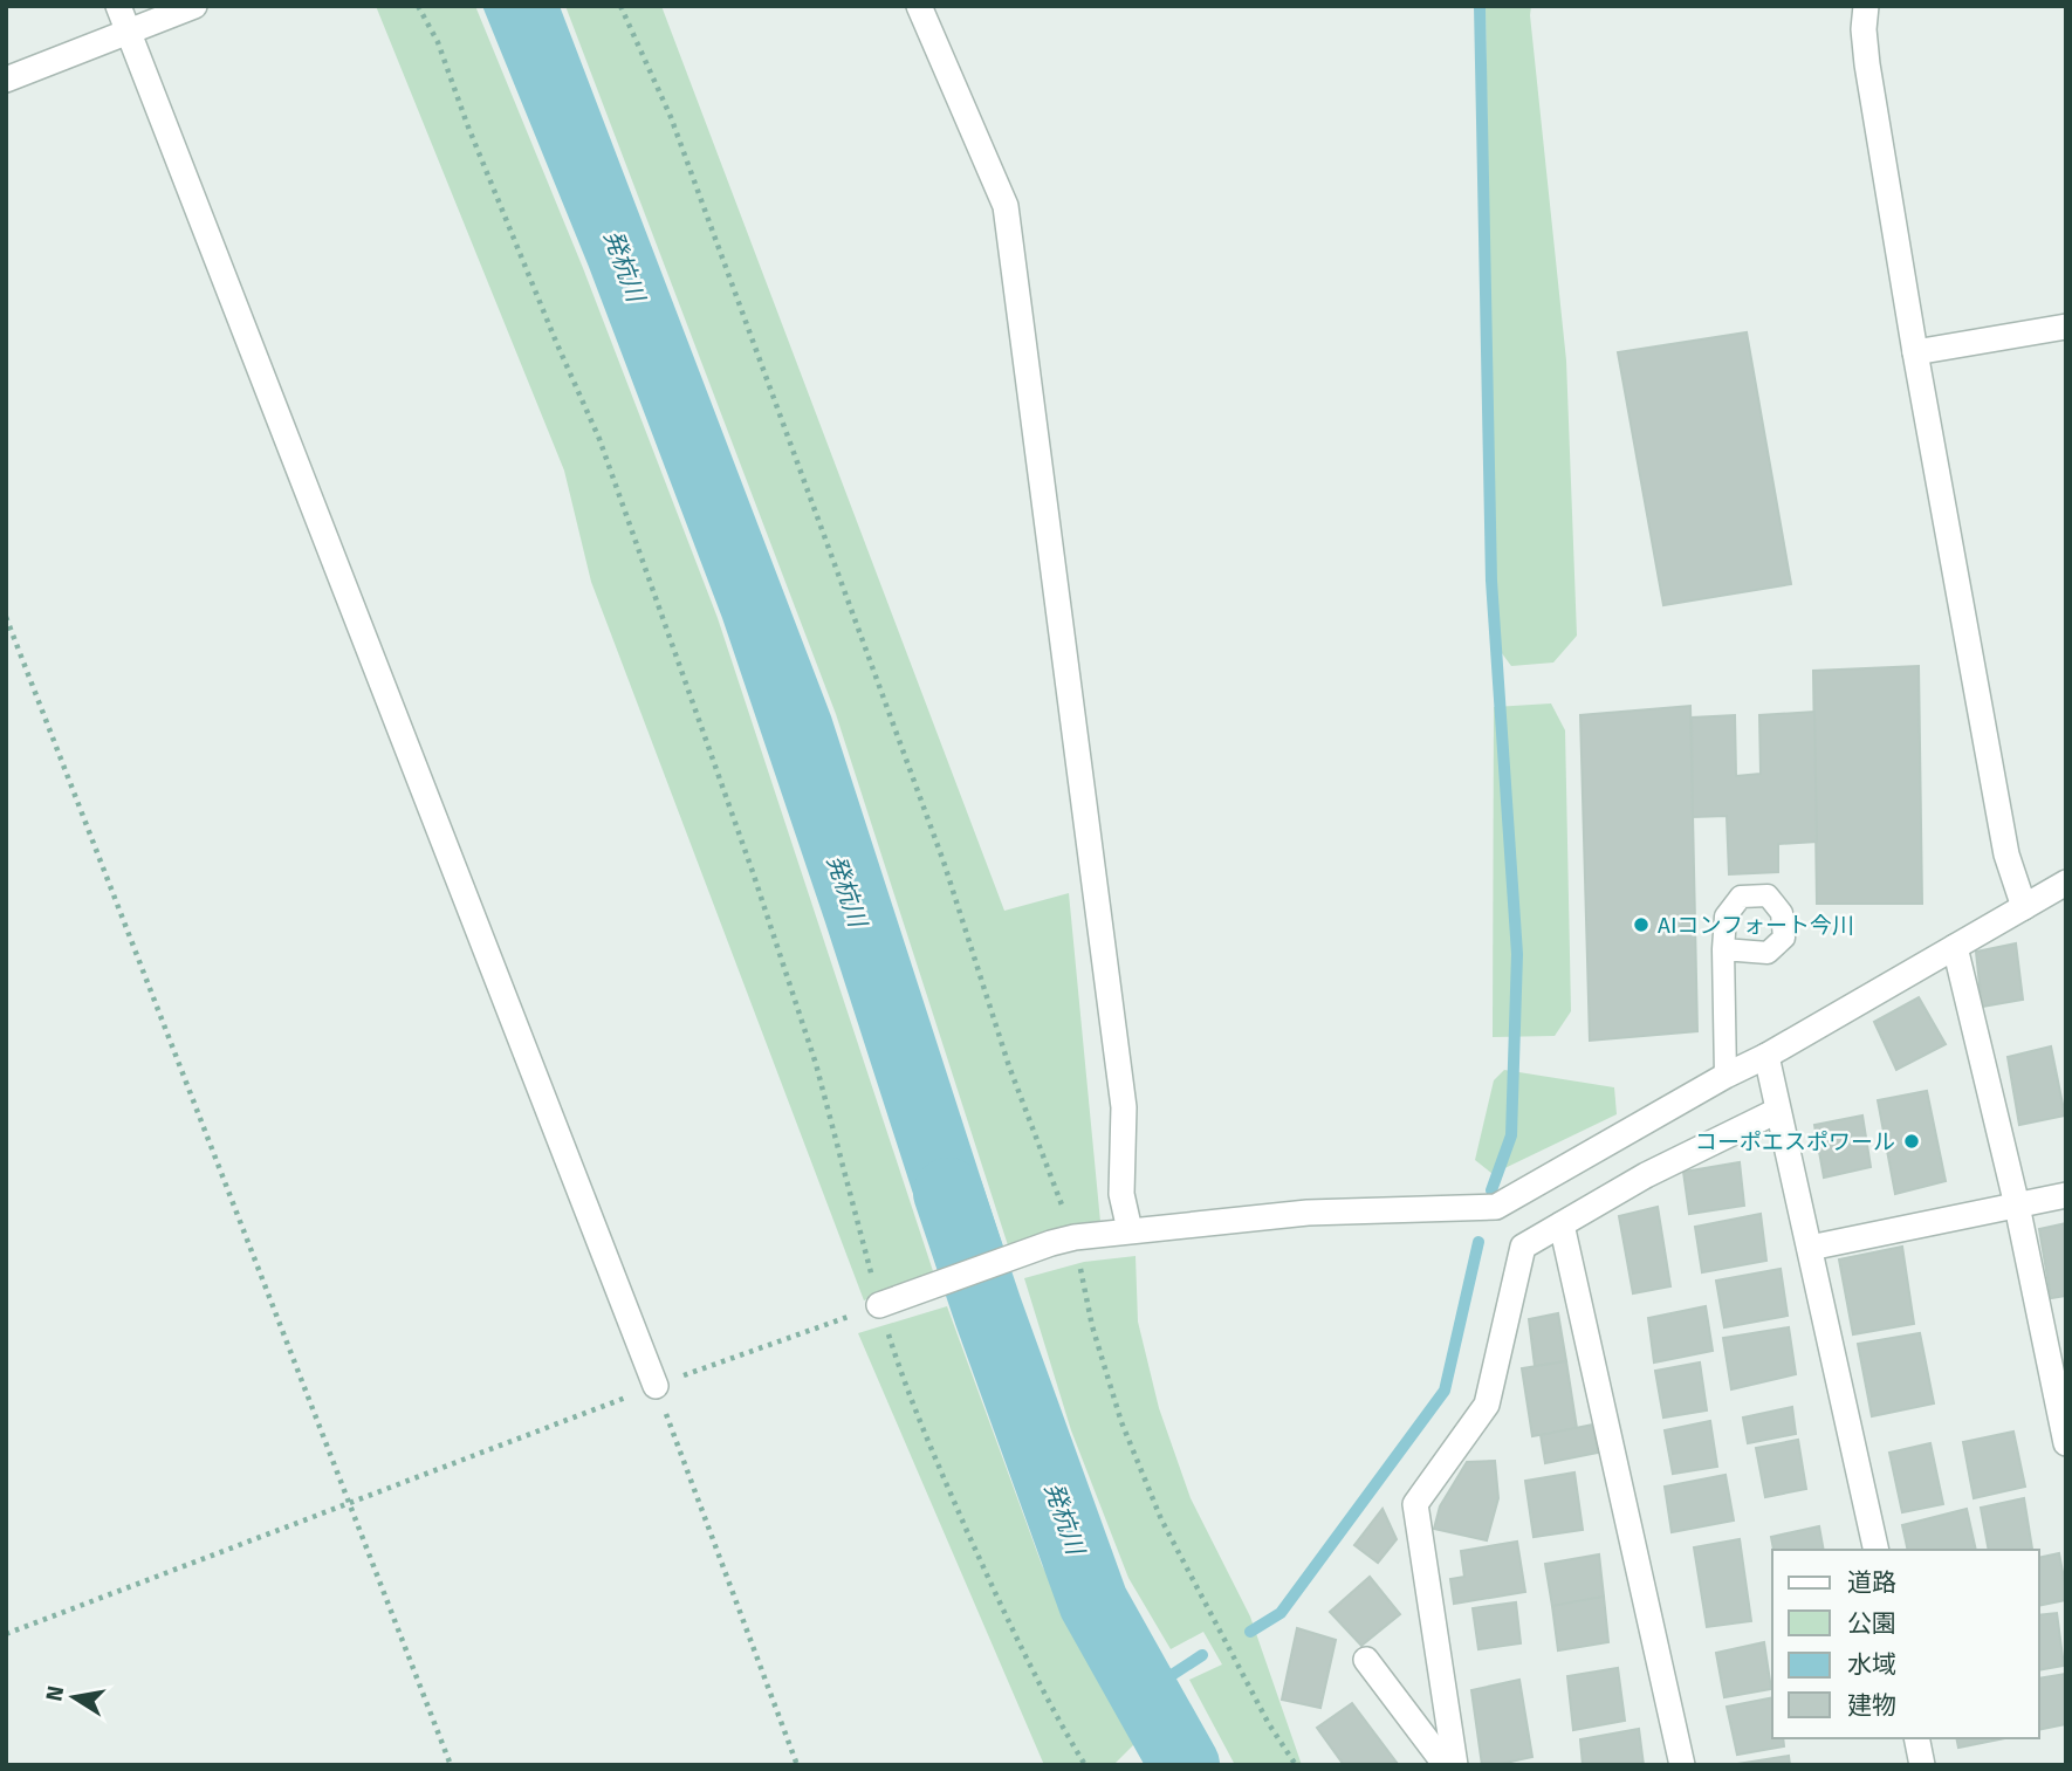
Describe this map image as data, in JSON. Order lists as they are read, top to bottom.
{
  "water": ["発杭川"],
  "places": ["AIコンフォート今川", "コーポエスポワール"],
  "legend": [
    "道路",
    "公園",
    "水域",
    "建物"
  ],
  "north": "left"
}
